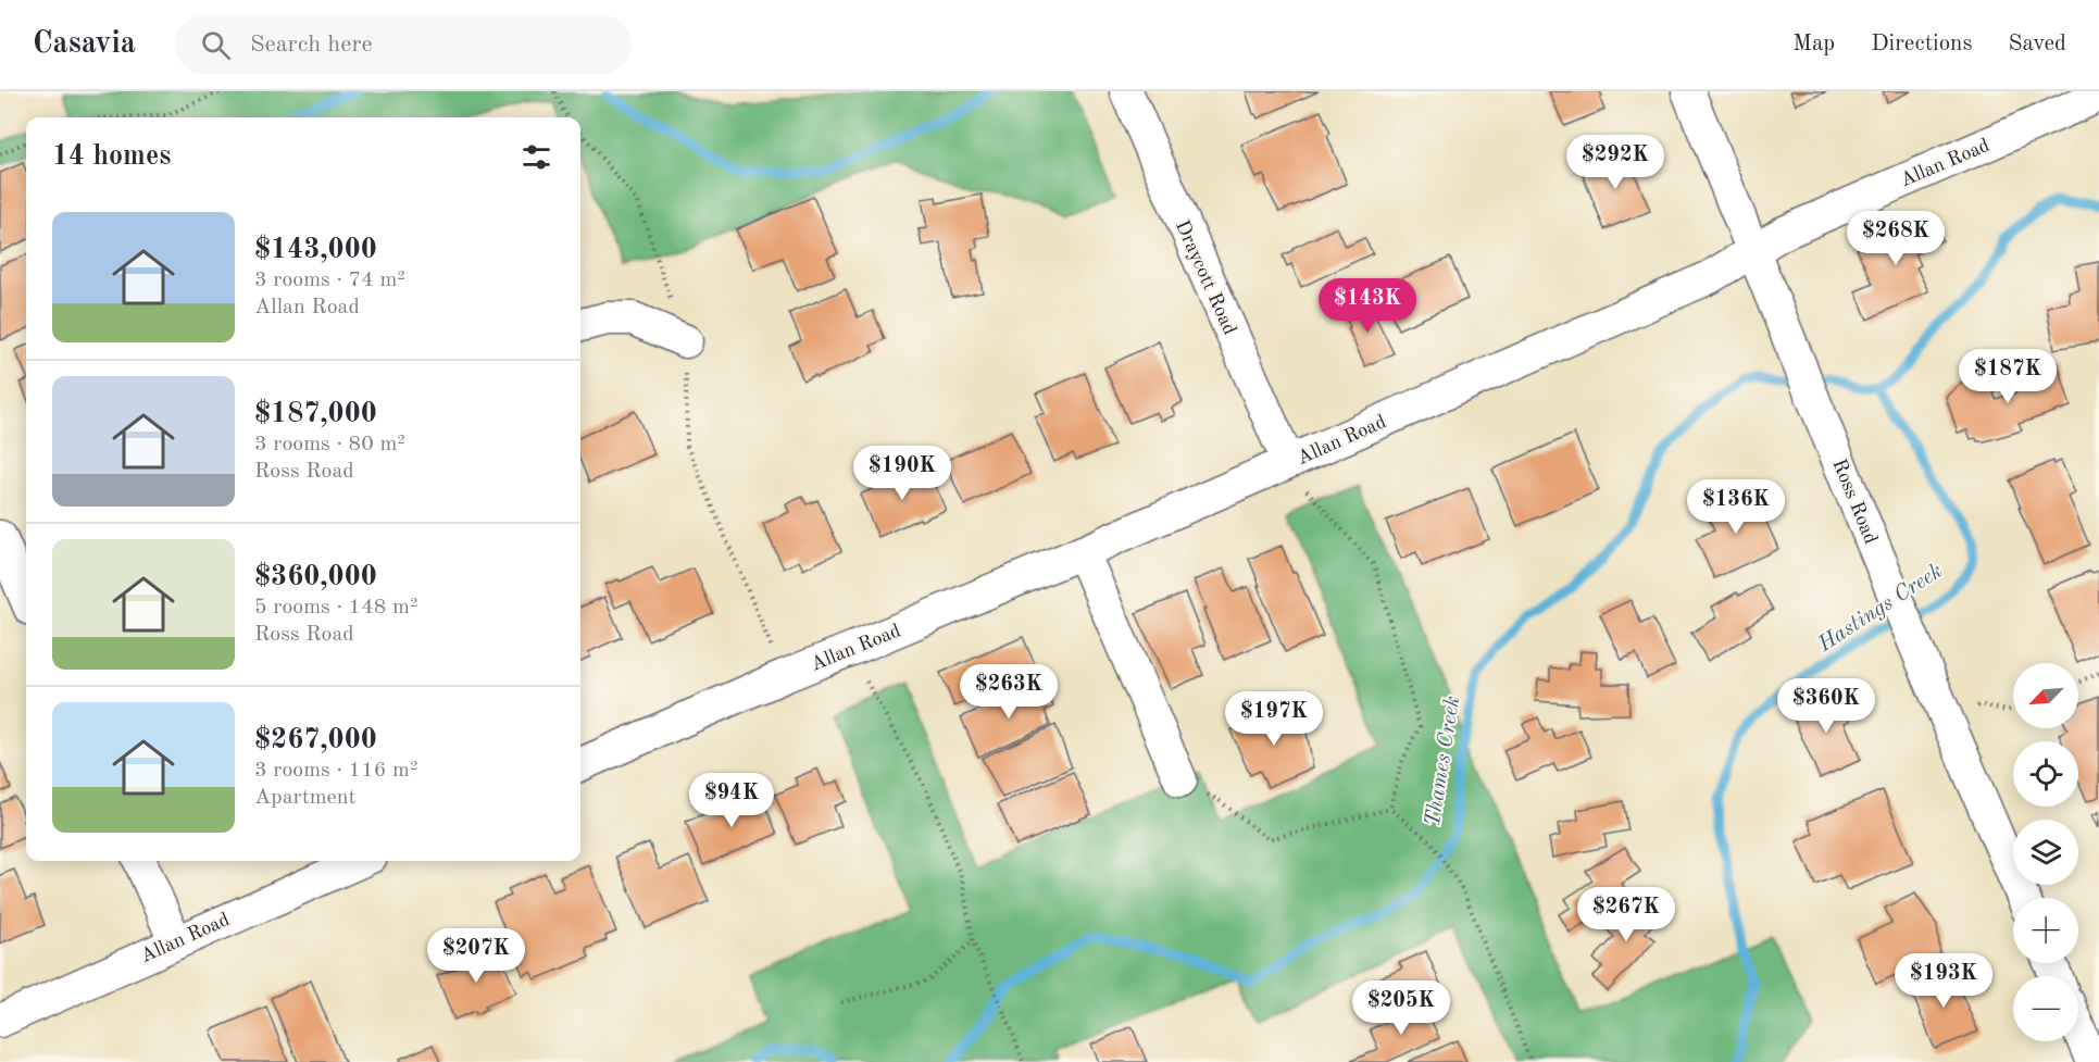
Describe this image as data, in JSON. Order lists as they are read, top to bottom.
{
  "streets": {
    "street": ["Allan Road", "Draycott Road", "Ross Road"]
  },
  "crossings": [
    ["Allan Road", "Draycott Road"],
    ["Allan Road", "Ross Road"]
  ],
  "water": ["Hastings Creek", "Thames Creek"],
  "north": "bottom left",
  "page": {
    "header": "Casavia",
    "search": "Search here",
    "nav": ["Map", "Directions", "Saved"],
    "heading": "14 homes",
    "price": [
      "$292K",
      "$268K",
      "$143K",
      "$187K",
      "$190K",
      "$136K",
      "$263K",
      "$360K",
      "$197K",
      "$94K",
      "$267K",
      "$207K",
      "$193K",
      "$205K"
    ],
    "list": [
      {
        "name": "$143,000",
        "note": "3 rooms · 74 m² · Allan Road"
      },
      {
        "name": "$187,000",
        "note": "3 rooms · 80 m² · Ross Road"
      },
      {
        "name": "$360,000",
        "note": "5 rooms · 148 m² · Ross Road"
      },
      {
        "name": "$267,000",
        "note": "3 rooms · 116 m² · Apartment"
      }
    ],
    "map_buttons": ["+", "−"]
  }
}
